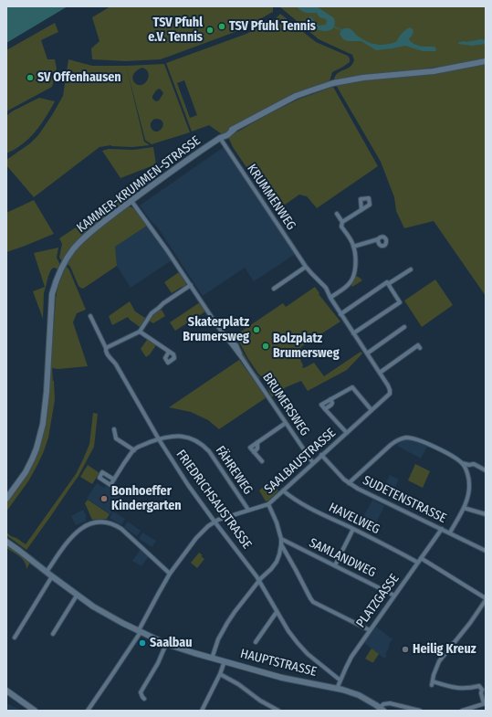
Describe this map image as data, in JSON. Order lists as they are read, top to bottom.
{
  "streets": {
    "street": [
      "KAMMER-KRUMMEN-STRASSE",
      "KRUMMENWEG",
      "BRUMERSWEG",
      "SAALBAUSTRASSE",
      "FÄHREWEG",
      "FRIEDRICHSAUSTRASSE",
      "SUDETENSTRASSE",
      "HAVELWEG",
      "SAMLANDWEG",
      "PLATZGASSE",
      "HAUPTSTRASSE"
    ]
  },
  "crossings": [
    ["KAMMER-KRUMMEN-STRASSE", "KRUMMENWEG"],
    ["KAMMER-KRUMMEN-STRASSE", "BRUMERSWEG"],
    ["KRUMMENWEG", "SAALBAUSTRASSE"],
    ["BRUMERSWEG", "SAALBAUSTRASSE"],
    ["SAALBAUSTRASSE", "FÄHREWEG"],
    ["SAALBAUSTRASSE", "FRIEDRICHSAUSTRASSE"],
    ["SAALBAUSTRASSE", "SUDETENSTRASSE"],
    ["SAALBAUSTRASSE", "HAVELWEG"],
    ["SAALBAUSTRASSE", "HAUPTSTRASSE"],
    ["FÄHREWEG", "FRIEDRICHSAUSTRASSE"],
    ["FRIEDRICHSAUSTRASSE", "PLATZGASSE"],
    ["SUDETENSTRASSE", "PLATZGASSE"],
    ["HAVELWEG", "PLATZGASSE"],
    ["SAMLANDWEG", "PLATZGASSE"],
    ["PLATZGASSE", "HAUPTSTRASSE"]
  ],
  "places": [
    "TSV Pfuhl Tennis",
    "TSV Pfuhl e.V. Tennis",
    "SV Offenhausen",
    "Skaterplatz Brumersweg",
    "Bolzplatz Brumersweg",
    "Bonhoeffer Kindergarten",
    "Saalbau",
    "Heilig Kreuz"
  ]
}
